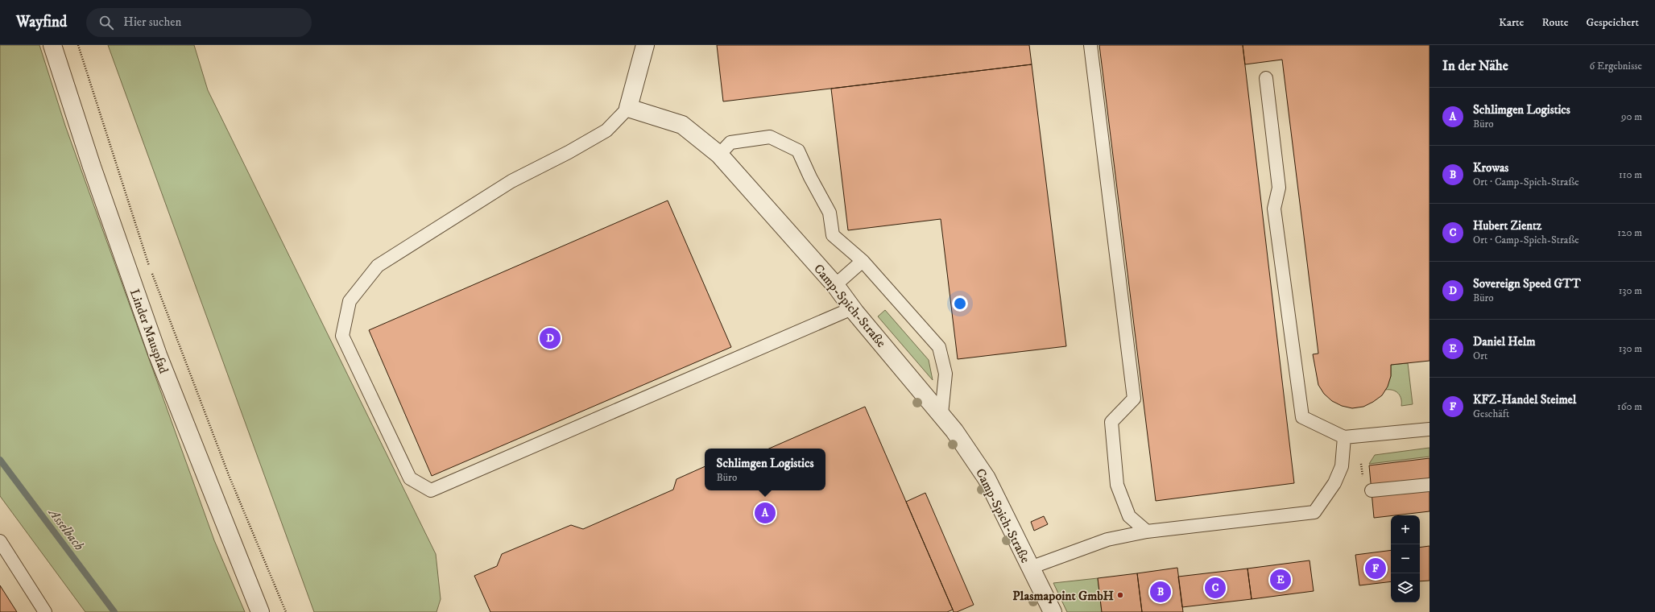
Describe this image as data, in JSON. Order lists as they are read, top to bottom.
{
  "streets": {
    "street": ["Camp-Spich-Straße", "Linder Mauspfad"]
  },
  "water": ["Asselbach"],
  "places": ["Plasmapoint GmbH"],
  "page": {
    "header": "Wayfind",
    "search": "Hier suchen",
    "nav": ["Karte", "Route", "Gespeichert"],
    "heading": ["In der Nähe", "6 Ergebnisse"],
    "list": [
      {
        "mark": "A",
        "name": "Schlimgen Logistics",
        "note": "Büro",
        "value": "90 m"
      },
      {
        "mark": "B",
        "name": "Krowas",
        "note": "Ort · Camp-Spich-Straße",
        "value": "110 m"
      },
      {
        "mark": "C",
        "name": "Hubert Zientz",
        "note": "Ort · Camp-Spich-Straße",
        "value": "120 m"
      },
      {
        "mark": "D",
        "name": "Sovereign Speed GTT",
        "note": "Büro",
        "value": "130 m"
      },
      {
        "mark": "E",
        "name": "Daniel Helm",
        "note": "Ort",
        "value": "130 m"
      },
      {
        "mark": "F",
        "name": "KFZ-Handel Steimel",
        "note": "Geschäft",
        "value": "160 m"
      }
    ],
    "pins": [
      "D",
      "A",
      "F",
      "E",
      "C",
      "B"
    ],
    "popup": ["Schlimgen Logistics", "Büro"],
    "map_buttons": ["+", "−"]
  }
}
